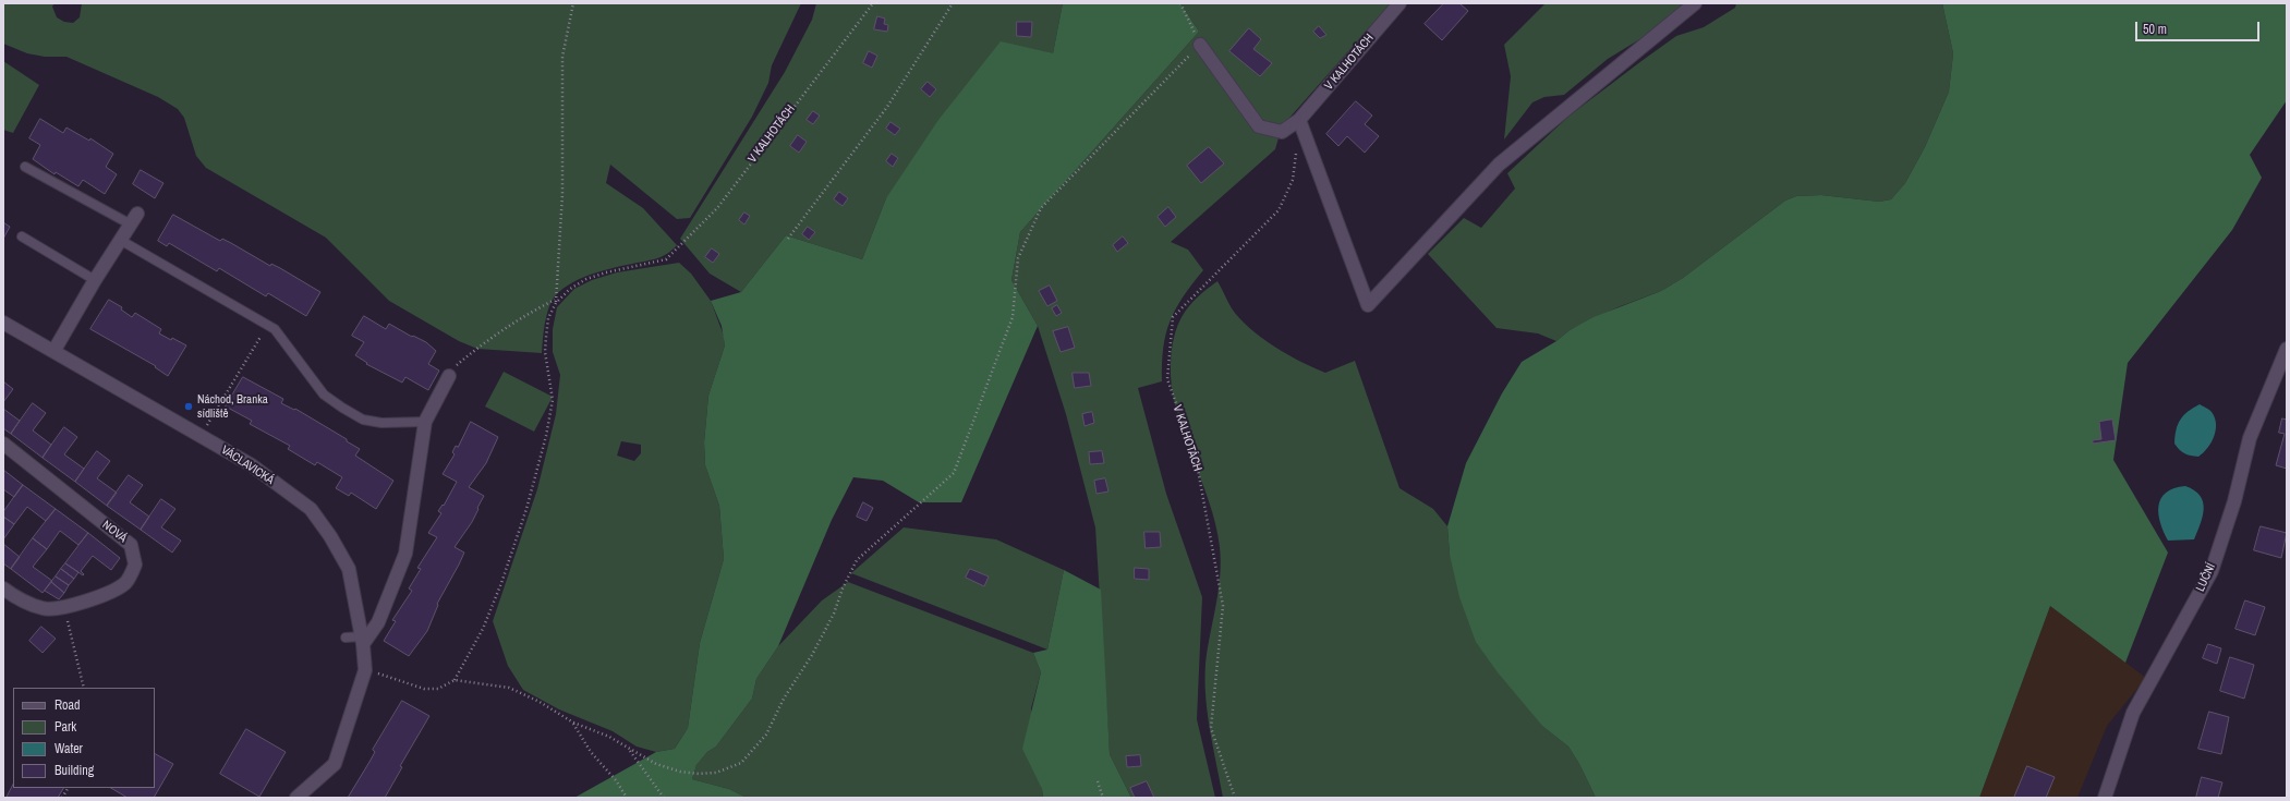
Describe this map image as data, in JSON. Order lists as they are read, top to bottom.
{
  "streets": {
    "street": [
      "V KALHOTÁCH",
      "VÁCLAVICKÁ",
      "NOVÁ",
      "LUČNÍ"
    ]
  },
  "places": ["Náchod, Branka sídliště"],
  "legend": [
    "Road",
    "Park",
    "Water",
    "Building"
  ],
  "scale_bar": "50 m"
}
